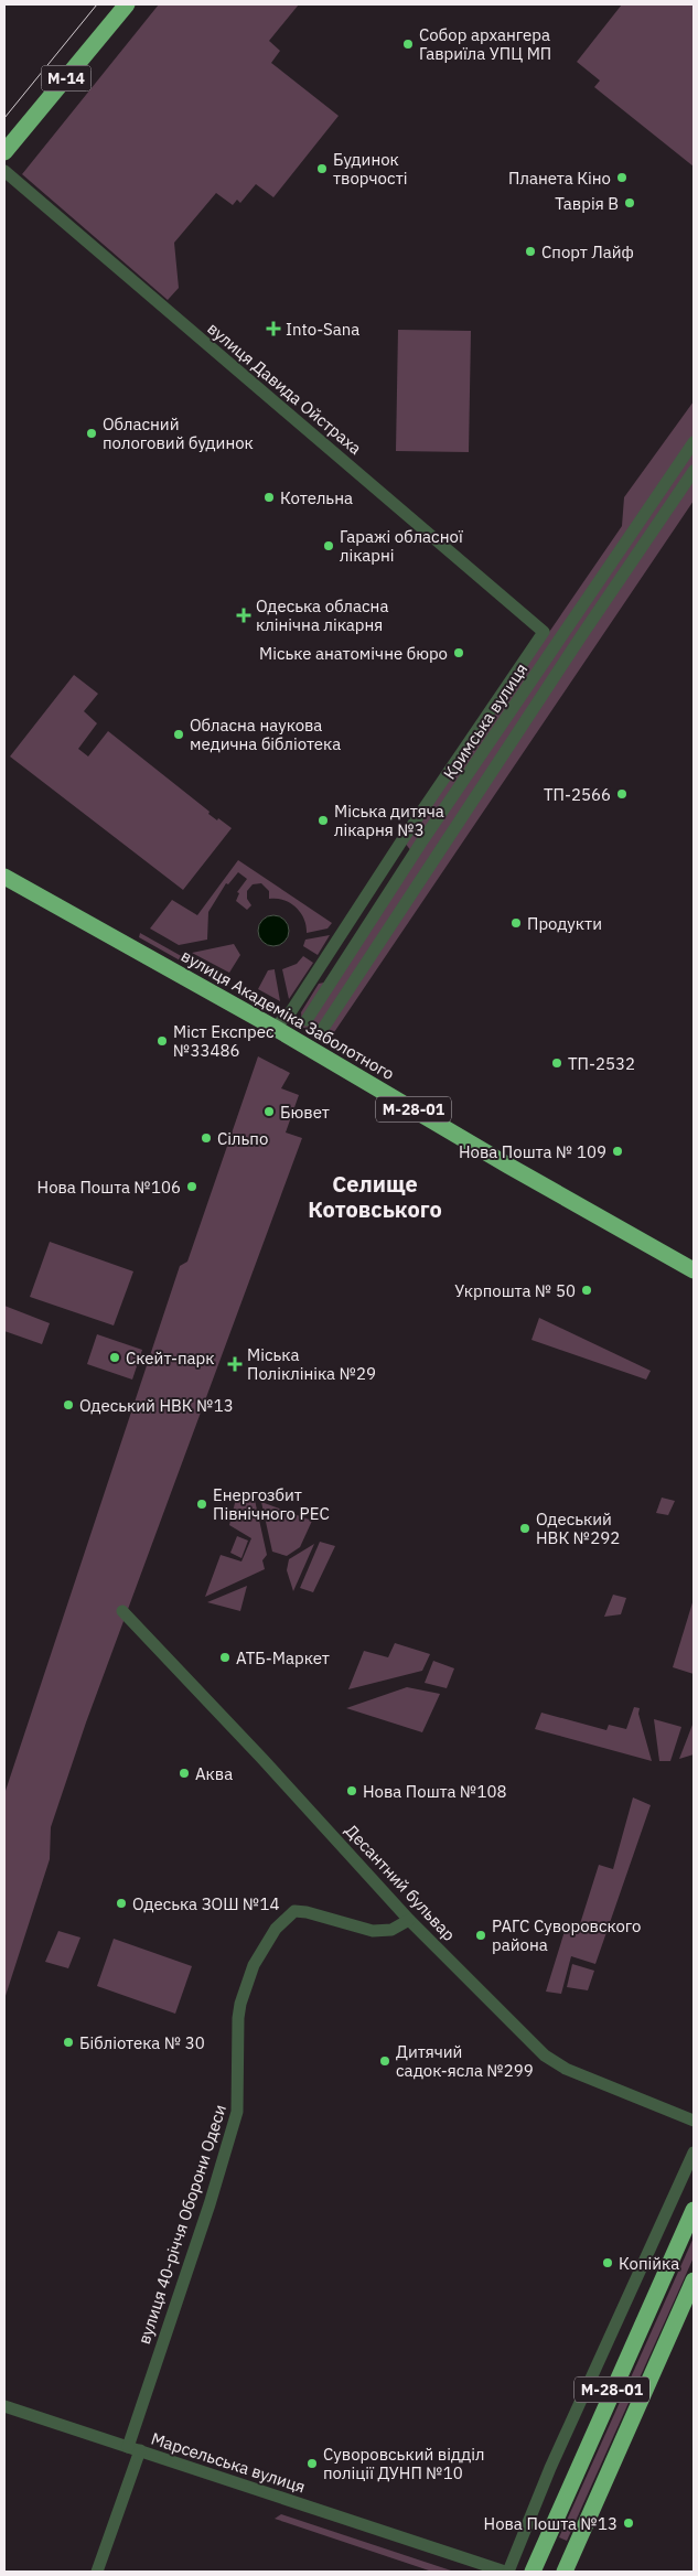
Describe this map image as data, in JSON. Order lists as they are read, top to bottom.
{
  "streets": {
    "highway": ["М-14", "вулиця Академіка Заболотного", "М-28-01"],
    "street": [
      "вулиця Давида Ойстраха",
      "Кримська вулиця",
      "Десантний бульвар",
      "вулиця 40-річчя Оборони Одеси",
      "Марсельська вулиця"
    ]
  },
  "crossings": [
    ["вулиця Давида Ойстраха", "Кримська вулиця"],
    ["Кримська вулиця", "вулиця Академіка Заболотного"],
    ["Десантний бульвар", "вулиця 40-річчя Оборони Одеси"],
    ["вулиця 40-річчя Оборони Одеси", "Марсельська вулиця"]
  ],
  "districts": ["Селище Котовського"],
  "places": {
    "other": [
      "Собор архангера Гавриїла УПЦ МП",
      "Будинок творчості",
      "Планета Кіно",
      "Таврія В",
      "Спорт Лайф",
      "Обласний пологовий будинок",
      "Котельна",
      "Гаражі обласної лікарні",
      "Міське анатомічне бюро",
      "Обласна наукова медична бібліотека",
      "ТП-2566",
      "Міська дитяча лікарня №3",
      "Продукти",
      "Міст Експрес №33486",
      "ТП-2532",
      "Бювет",
      "Сільпо",
      "Нова Пошта № 109",
      "Нова Пошта №106",
      "Укрпошта № 50",
      "Скейт-парк",
      "Одеський НВК №13",
      "Енергозбит Північного РЕС",
      "Одеський НВК №292",
      "АТБ-Маркет",
      "Аква",
      "Нова Пошта №108",
      "Одеська ЗОШ №14",
      "РАГС Суворовского района",
      "Бібліотека № 30",
      "Дитячий садок-ясла №299",
      "Копійка",
      "Суворовський відділ поліції ДУНП №10",
      "Нова Пошта №13"
    ],
    "health": ["Into-Sana", "Одеська обласна клінічна лікарня", "Міська Поліклініка №29"]
  }
}
